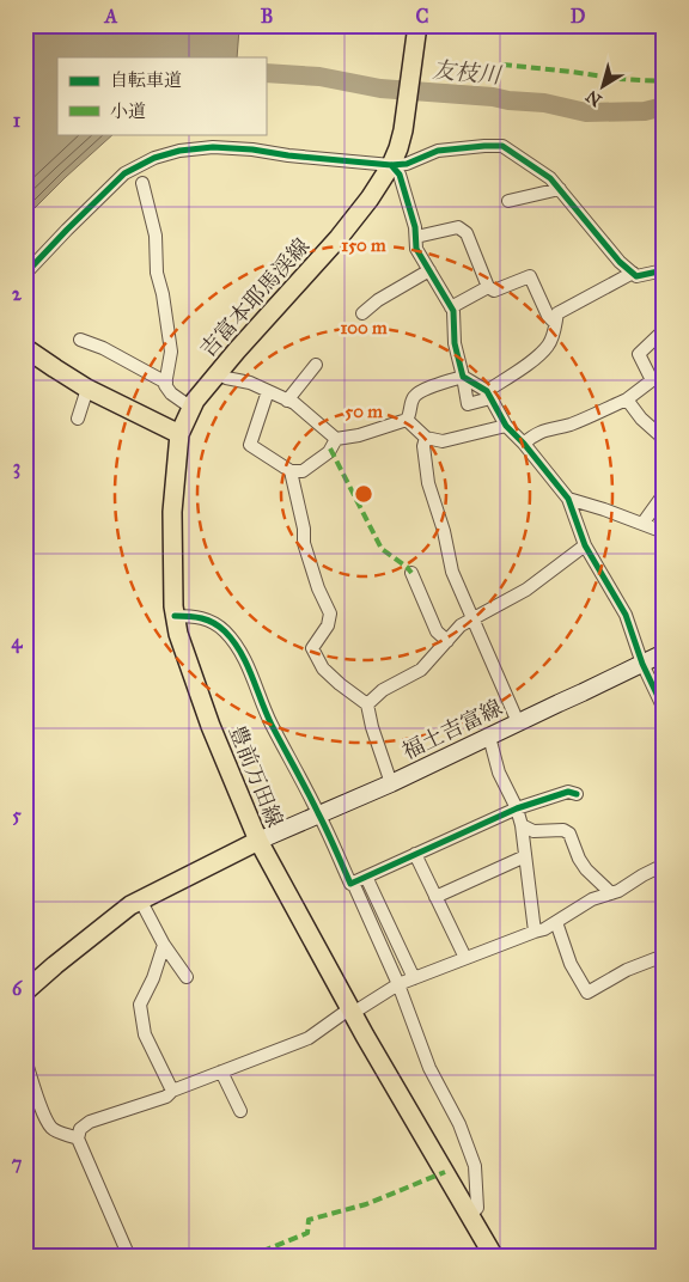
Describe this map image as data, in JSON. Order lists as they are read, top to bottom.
{
  "streets": {
    "main road": ["吉富本耶馬渓線", "福土吉富線", "豊前万田線"]
  },
  "crossings": [
    ["吉富本耶馬渓線", "豊前万田線"],
    ["福土吉富線", "豊前万田線"]
  ],
  "water": ["友枝川"],
  "legend": ["自転車道", "小道"],
  "north": "bottom left",
  "grid": {
    "columns": [
      "A",
      "B",
      "C",
      "D"
    ],
    "rows": [
      "1",
      "2",
      "3",
      "4",
      "5",
      "6",
      "7"
    ]
  },
  "rings": ["150 m", "100 m", "50 m"]
}
